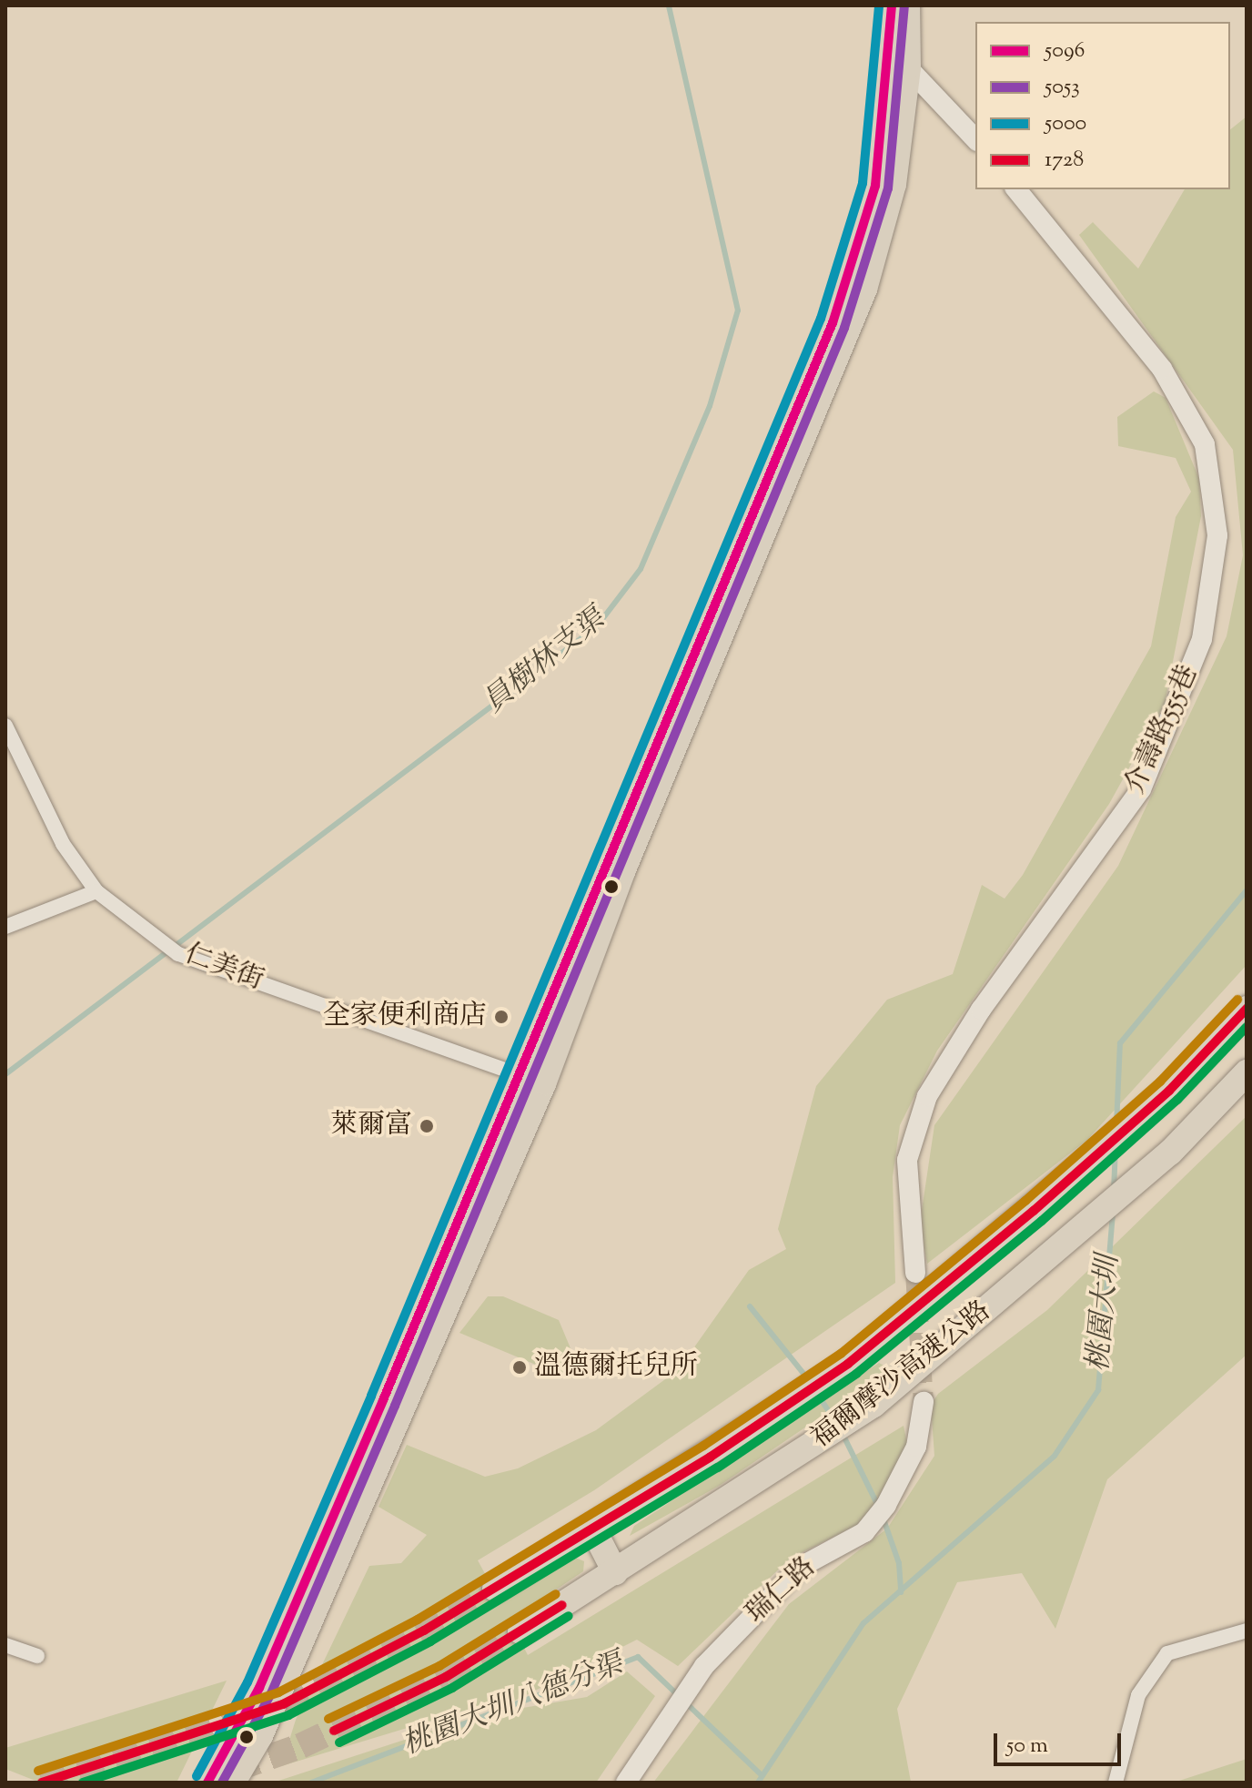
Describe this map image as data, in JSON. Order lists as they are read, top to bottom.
{
  "streets": {
    "highway": ["福爾摩沙高速公路"],
    "street": ["介壽路555巷", "仁美街", "瑞仁路"]
  },
  "water": ["員樹林支渠", "桃園大圳", "桃園大圳八德分渠"],
  "places": ["全家便利商店", "萊爾富", "溫德爾托兒所"],
  "lines": [
    "transit line 5096",
    "transit line 5000",
    "transit line 5053",
    "transit line 1728"
  ],
  "legend": [
    "5096",
    "5053",
    "5000",
    "1728"
  ],
  "scale_bar": "50 m"
}
